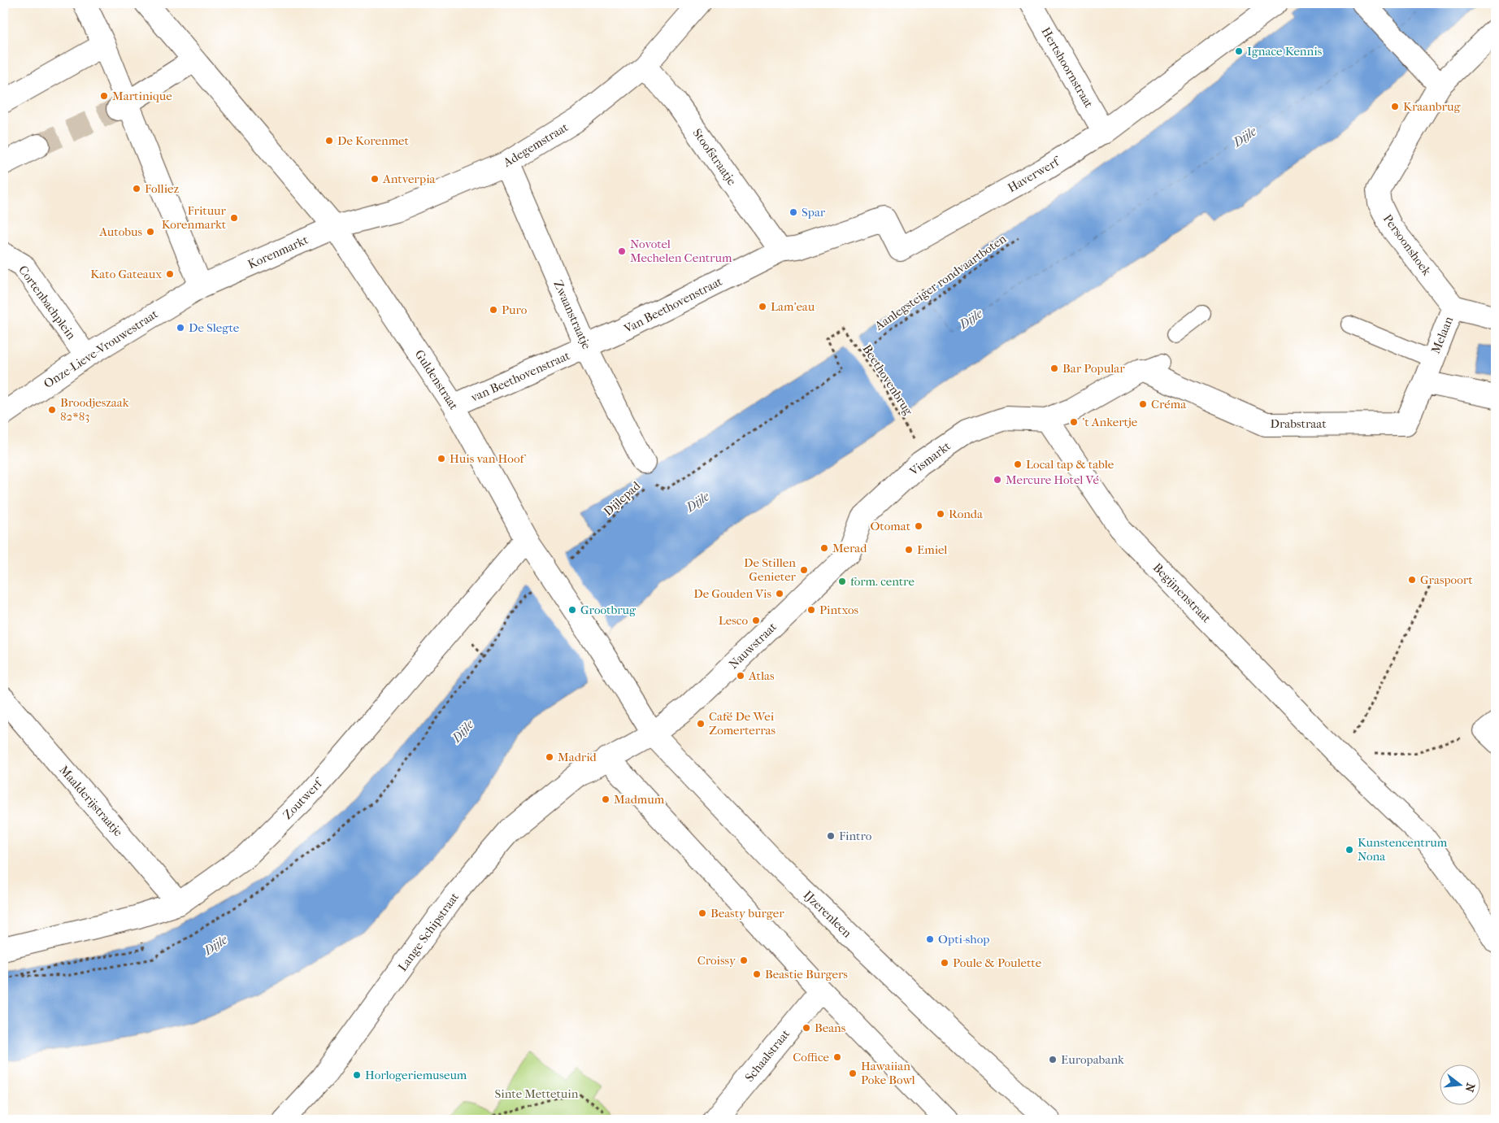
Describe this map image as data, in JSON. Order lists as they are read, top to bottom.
{
  "streets": {
    "street": [
      "Hertshoornstraat",
      "Adegemstraat",
      "Stoofstraatje",
      "Haverwerf",
      "Persoonshoek",
      "Korenmarkt",
      "Cortenbachplein",
      "Van Beethovenstraat",
      "Zwaanstraatje",
      "Melaan",
      "Onze-Lieve-Vrouwestraat",
      "van Beethovenstraat",
      "Guldenstraat",
      "Drabstraat",
      "Vismarkt",
      "Begijnenstraat",
      "Nauwstraat",
      "Zoutwerf",
      "Maalderijstraatje",
      "IJzerenleen",
      "Lange Schipstraat",
      "Schaalstraat"
    ],
    "path": ["Aanlegsteiger rondvaartboten", "Beethovenbrug", "Dijlepad"]
  },
  "crossings": [
    ["Hertshoornstraat", "Haverwerf"],
    ["Adegemstraat", "Stoofstraatje"],
    ["Adegemstraat", "Korenmarkt"],
    ["Adegemstraat", "Zwaanstraatje"],
    ["Adegemstraat", "Guldenstraat"],
    ["Stoofstraatje", "Haverwerf"],
    ["Stoofstraatje", "Van Beethovenstraat"],
    ["Haverwerf", "Van Beethovenstraat"],
    ["Persoonshoek", "Melaan"],
    ["Korenmarkt", "Onze-Lieve-Vrouwestraat"],
    ["Korenmarkt", "Guldenstraat"],
    ["Cortenbachplein", "Onze-Lieve-Vrouwestraat"],
    ["Van Beethovenstraat", "Zwaanstraatje"],
    ["Van Beethovenstraat", "van Beethovenstraat"],
    ["Zwaanstraatje", "van Beethovenstraat"],
    ["Melaan", "Drabstraat"],
    ["van Beethovenstraat", "Guldenstraat"],
    ["Guldenstraat", "Zoutwerf"],
    ["Beethovenbrug", "Dijlepad"],
    ["Drabstraat", "Vismarkt"],
    ["Drabstraat", "Begijnenstraat"],
    ["Vismarkt", "Begijnenstraat"],
    ["Vismarkt", "Nauwstraat"],
    ["Nauwstraat", "IJzerenleen"],
    ["Zoutwerf", "Maalderijstraatje"]
  ],
  "water": ["Dijle"],
  "parks": ["Sinte Mettetuin"],
  "places": [
    "Ignace Kennis",
    "Martinique",
    "Kraanbrug",
    "De Korenmet",
    "Antverpia",
    "Folliez",
    "Spar",
    "Frituur Korenmarkt",
    "Autobus",
    "Novotel Mechelen Centrum",
    "Kato Gateaux",
    "Lam'eau",
    "Puro",
    "De Slegte",
    "Bar Popular",
    "Créma",
    "Broodjeszaak 82*83",
    "'t Ankertje",
    "Huis van Hoof",
    "Local tap & table",
    "Mercure Hotel Vé",
    "Ronda",
    "Otomat",
    "Merad",
    "Emiel",
    "De Stillen Genieter",
    "Graspoort",
    "form. centre",
    "De Gouden Vis",
    "Grootbrug",
    "Pintxos",
    "Lesco",
    "Atlas",
    "Café De Wei Zomerterras",
    "Madrid",
    "Madmum",
    "Fintro",
    "Kunstencentrum Nona",
    "Beasty burger",
    "Opti-shop",
    "Croissy",
    "Poule & Poulette",
    "Beastie Burgers",
    "Beans",
    "Coffice",
    "Europabank",
    "Hawaiian Poke Bowl",
    "Horlogeriemuseum"
  ],
  "north": "right"
}
